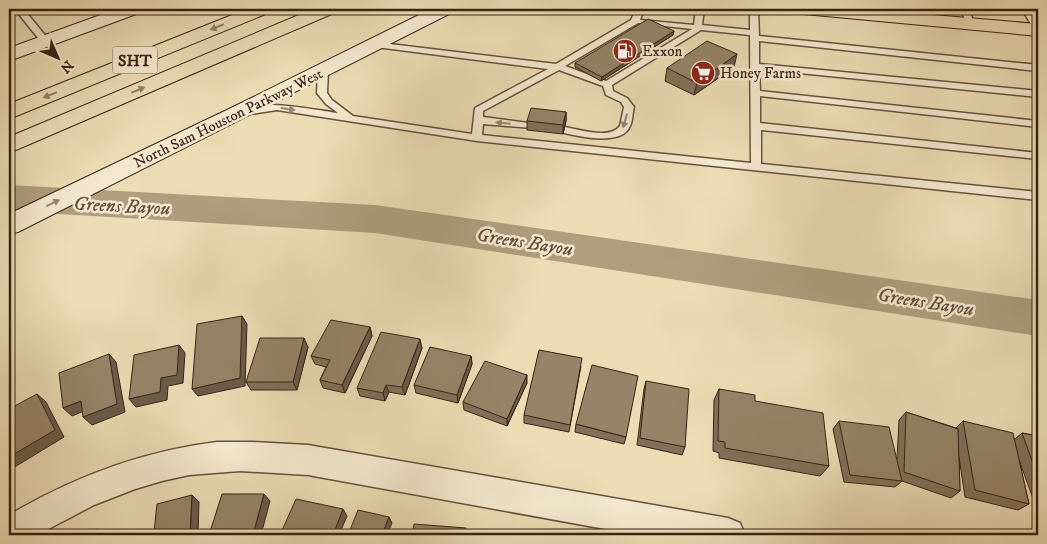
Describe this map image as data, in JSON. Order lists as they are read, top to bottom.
{
  "streets": {
    "main road": ["SHT", "North Sam Houston Parkway West"]
  },
  "water": ["Greens Bayou"],
  "places": {
    "fuel station": ["Exxon"],
    "supermarket": ["Honey Farms"]
  },
  "north": "bottom right"
}
